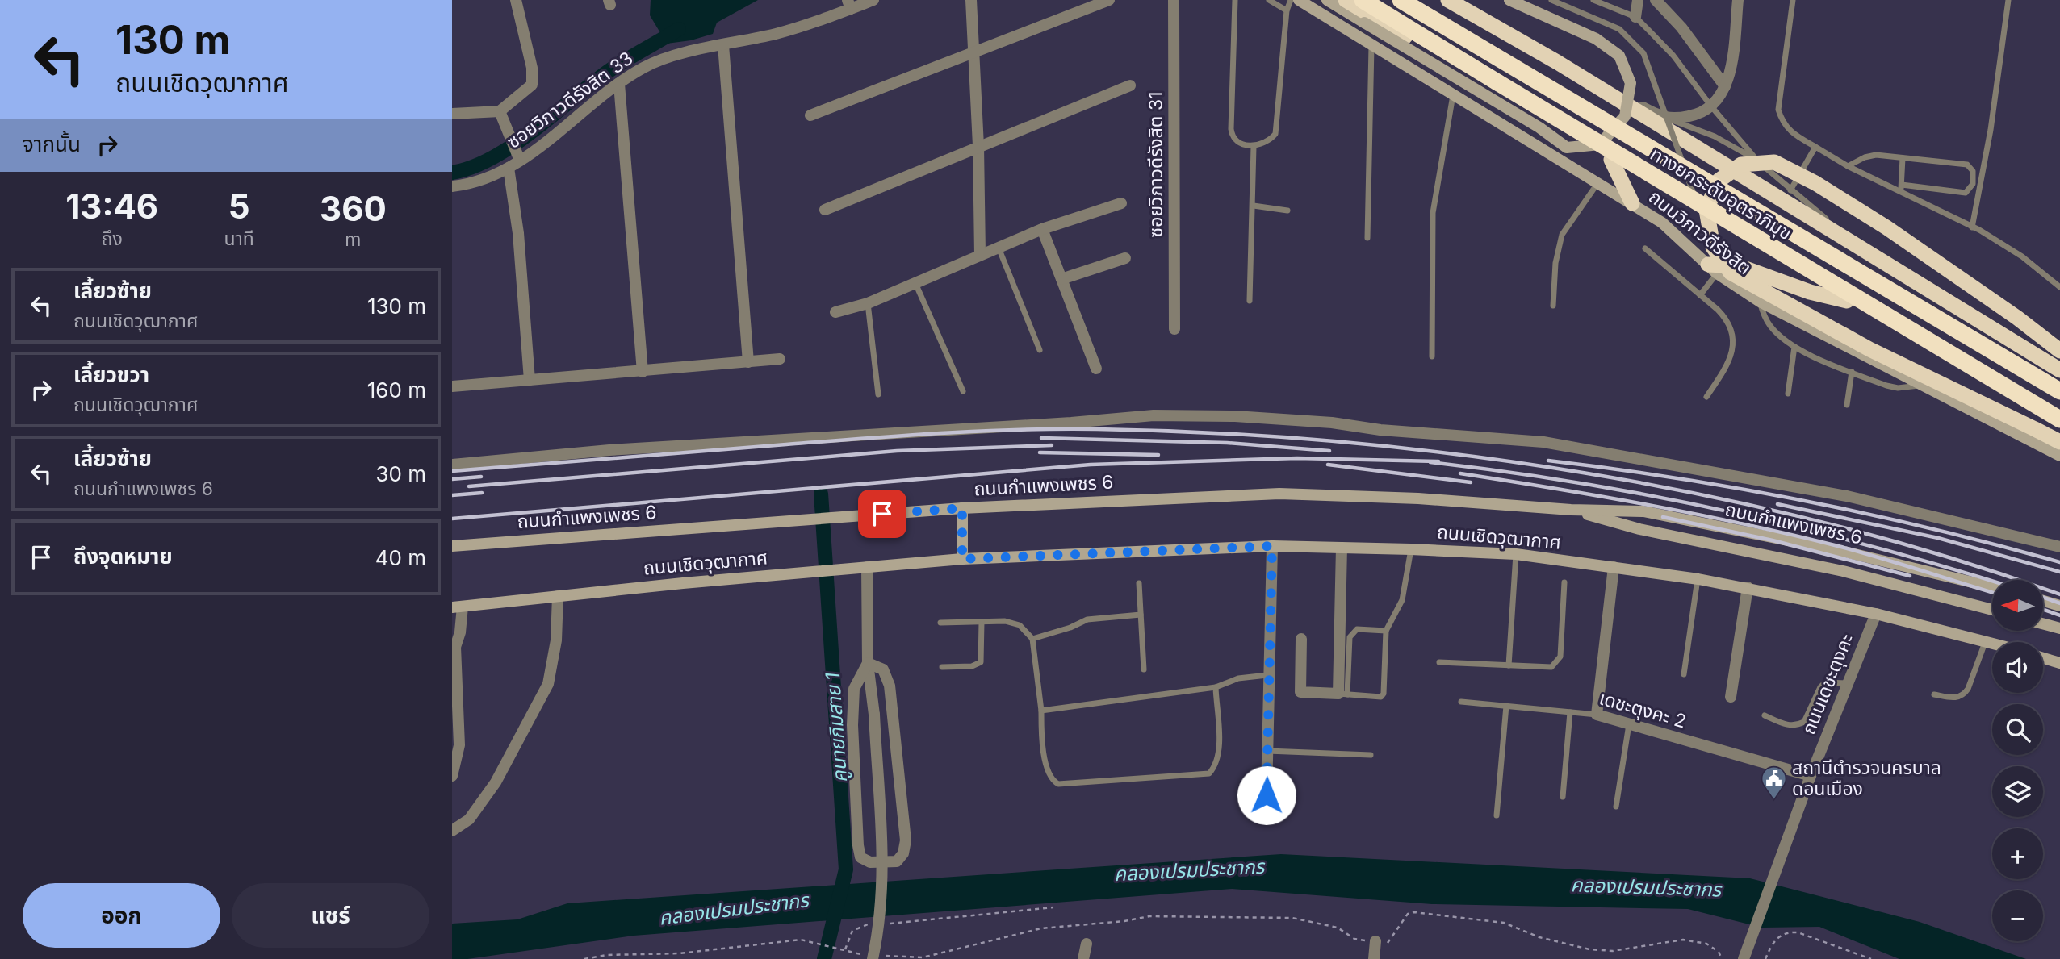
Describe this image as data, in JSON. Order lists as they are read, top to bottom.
{
  "streets": {
    "highway": ["ทางยกระดับอุตราภิมุข", "ถนนวิภาวดีรังสิต"],
    "main road": ["ถนนกำแพงเพชร 6", "ถนนเชิดวุฒากาศ"],
    "street": [
      "ซอยวิภาวดีรังสิต 33",
      "ซอยวิภาวดีรังสิต 31",
      "ถนนเดชะตุงคะ",
      "เดชะตุงคะ 2"
    ]
  },
  "crossings": [
    ["ถนนเชิดวุฒากาศ", "ถนนเดชะตุงคะ"],
    ["ถนนเดชะตุงคะ", "เดชะตุงคะ 2"]
  ],
  "water": ["คูนายกิมสาย 1", "คลองเปรมประชากร"],
  "places": {
    "public building": ["สถานีตำรวจนครบาล ดอนเมือง"]
  },
  "north": "left",
  "page": {
    "turn": ["130 m", "ถนนเชิดวุฒากาศ"],
    "then": "จากนั้น",
    "eta": [
      "13:46",
      "ถึง",
      "5",
      "นาที",
      "360",
      "m"
    ],
    "list": [
      {
        "name": "เลี้ยวซ้าย",
        "note": "ถนนเชิดวุฒากาศ",
        "value": "130 m"
      },
      {
        "name": "เลี้ยวขวา",
        "note": "ถนนเชิดวุฒากาศ",
        "value": "160 m"
      },
      {
        "name": "เลี้ยวซ้าย",
        "note": "ถนนกำแพงเพชร 6",
        "value": "30 m"
      },
      {
        "name": "ถึงจุดหมาย",
        "value": "40 m"
      }
    ],
    "map_buttons": ["+", "−"],
    "buttons": ["ออก", "แชร์"]
  }
}
